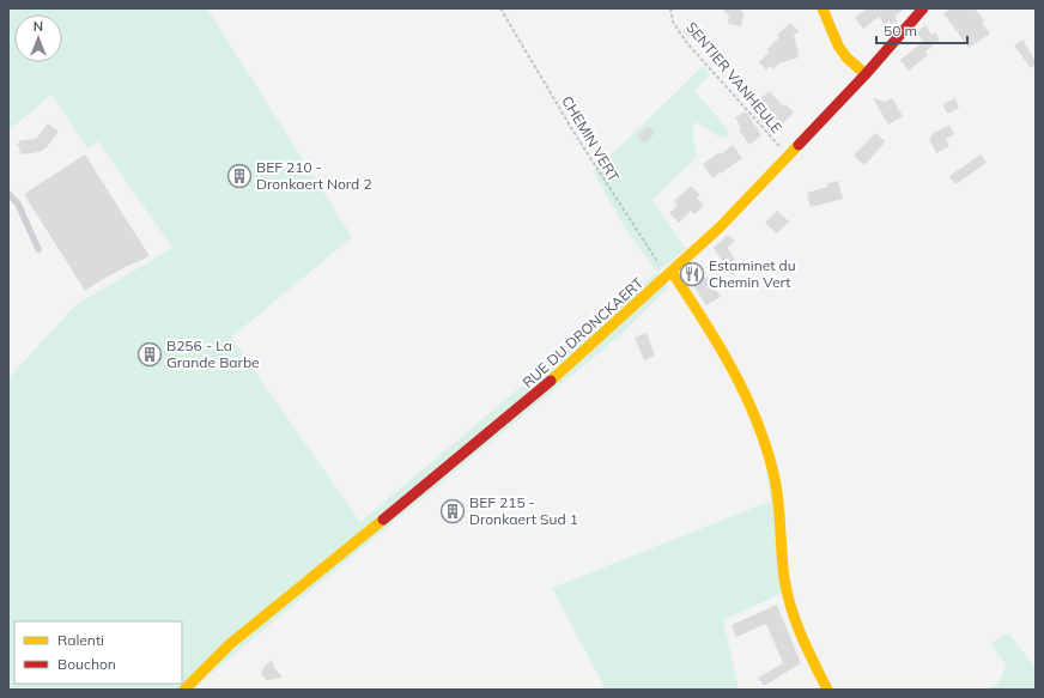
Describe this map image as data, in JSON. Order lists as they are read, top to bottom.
{
  "streets": {
    "main road": ["RUE DU DRONCKAERT"],
    "path": ["SENTIER VANHEULE", "CHEMIN VERT"]
  },
  "crossings": [
    ["SENTIER VANHEULE", "RUE DU DRONCKAERT"],
    ["CHEMIN VERT", "RUE DU DRONCKAERT"]
  ],
  "places": {
    "building": ["BEF 210 - Dronkaert Nord 2", "B256 - La Grande Barbe", "BEF 215 - Dronkaert Sud 1"],
    "restaurant": ["Estaminet du Chemin Vert"]
  },
  "legend": ["Ralenti", "Bouchon"],
  "scale_bar": "50 m",
  "north": "top"
}
